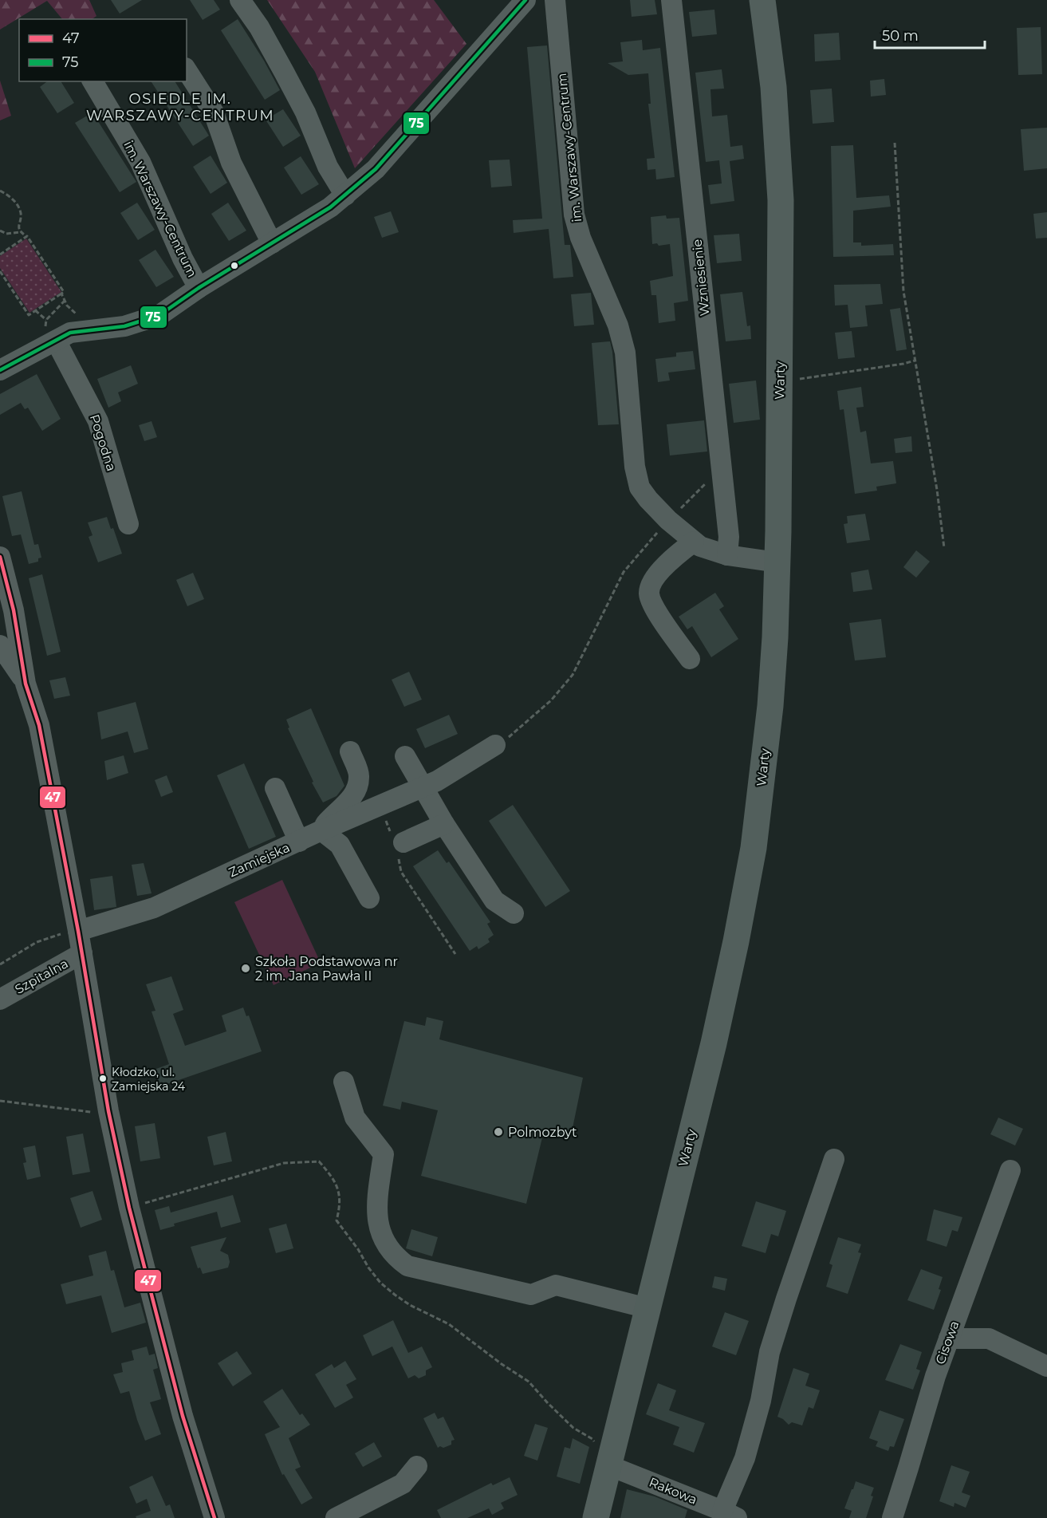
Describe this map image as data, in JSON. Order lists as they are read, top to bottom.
{
  "streets": {
    "main road": ["Warty"],
    "street": [
      "im. Warszawy-Centrum",
      "Wzniesienie",
      "Pogodna",
      "Zamiejska",
      "Szpitalna",
      "Cisowa",
      "Rakowa"
    ]
  },
  "crossings": [
    ["im. Warszawy-Centrum", "Wzniesienie"],
    ["im. Warszawy-Centrum", "Warty"],
    ["im. Warszawy-Centrum", "Pogodna"],
    ["Warty", "Rakowa"]
  ],
  "districts": ["OSIEDLE IM. WARSZAWY-CENTRUM"],
  "places": ["Szkoła Podstawowa nr 2 im. Jana Pawła II", "Kłodzko, ul. Zamiejska 24", "Polmozbyt"],
  "lines": ["transit line 75", "transit line 47"],
  "legend": ["47", "75"],
  "scale_bar": "50 m"
}
